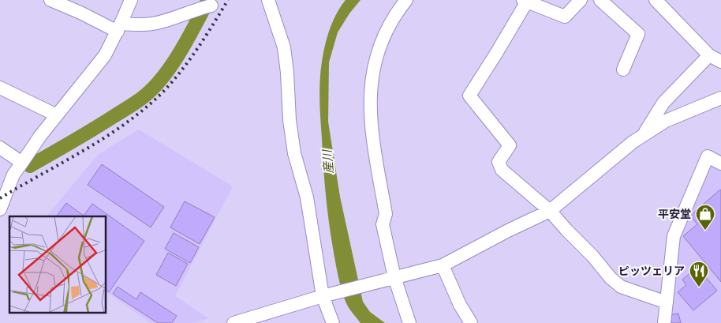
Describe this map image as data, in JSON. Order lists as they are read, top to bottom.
{
  "water": ["産川"],
  "places": {
    "shop": ["平安堂"],
    "restaurant": ["ピッツェリア"]
  }
}
